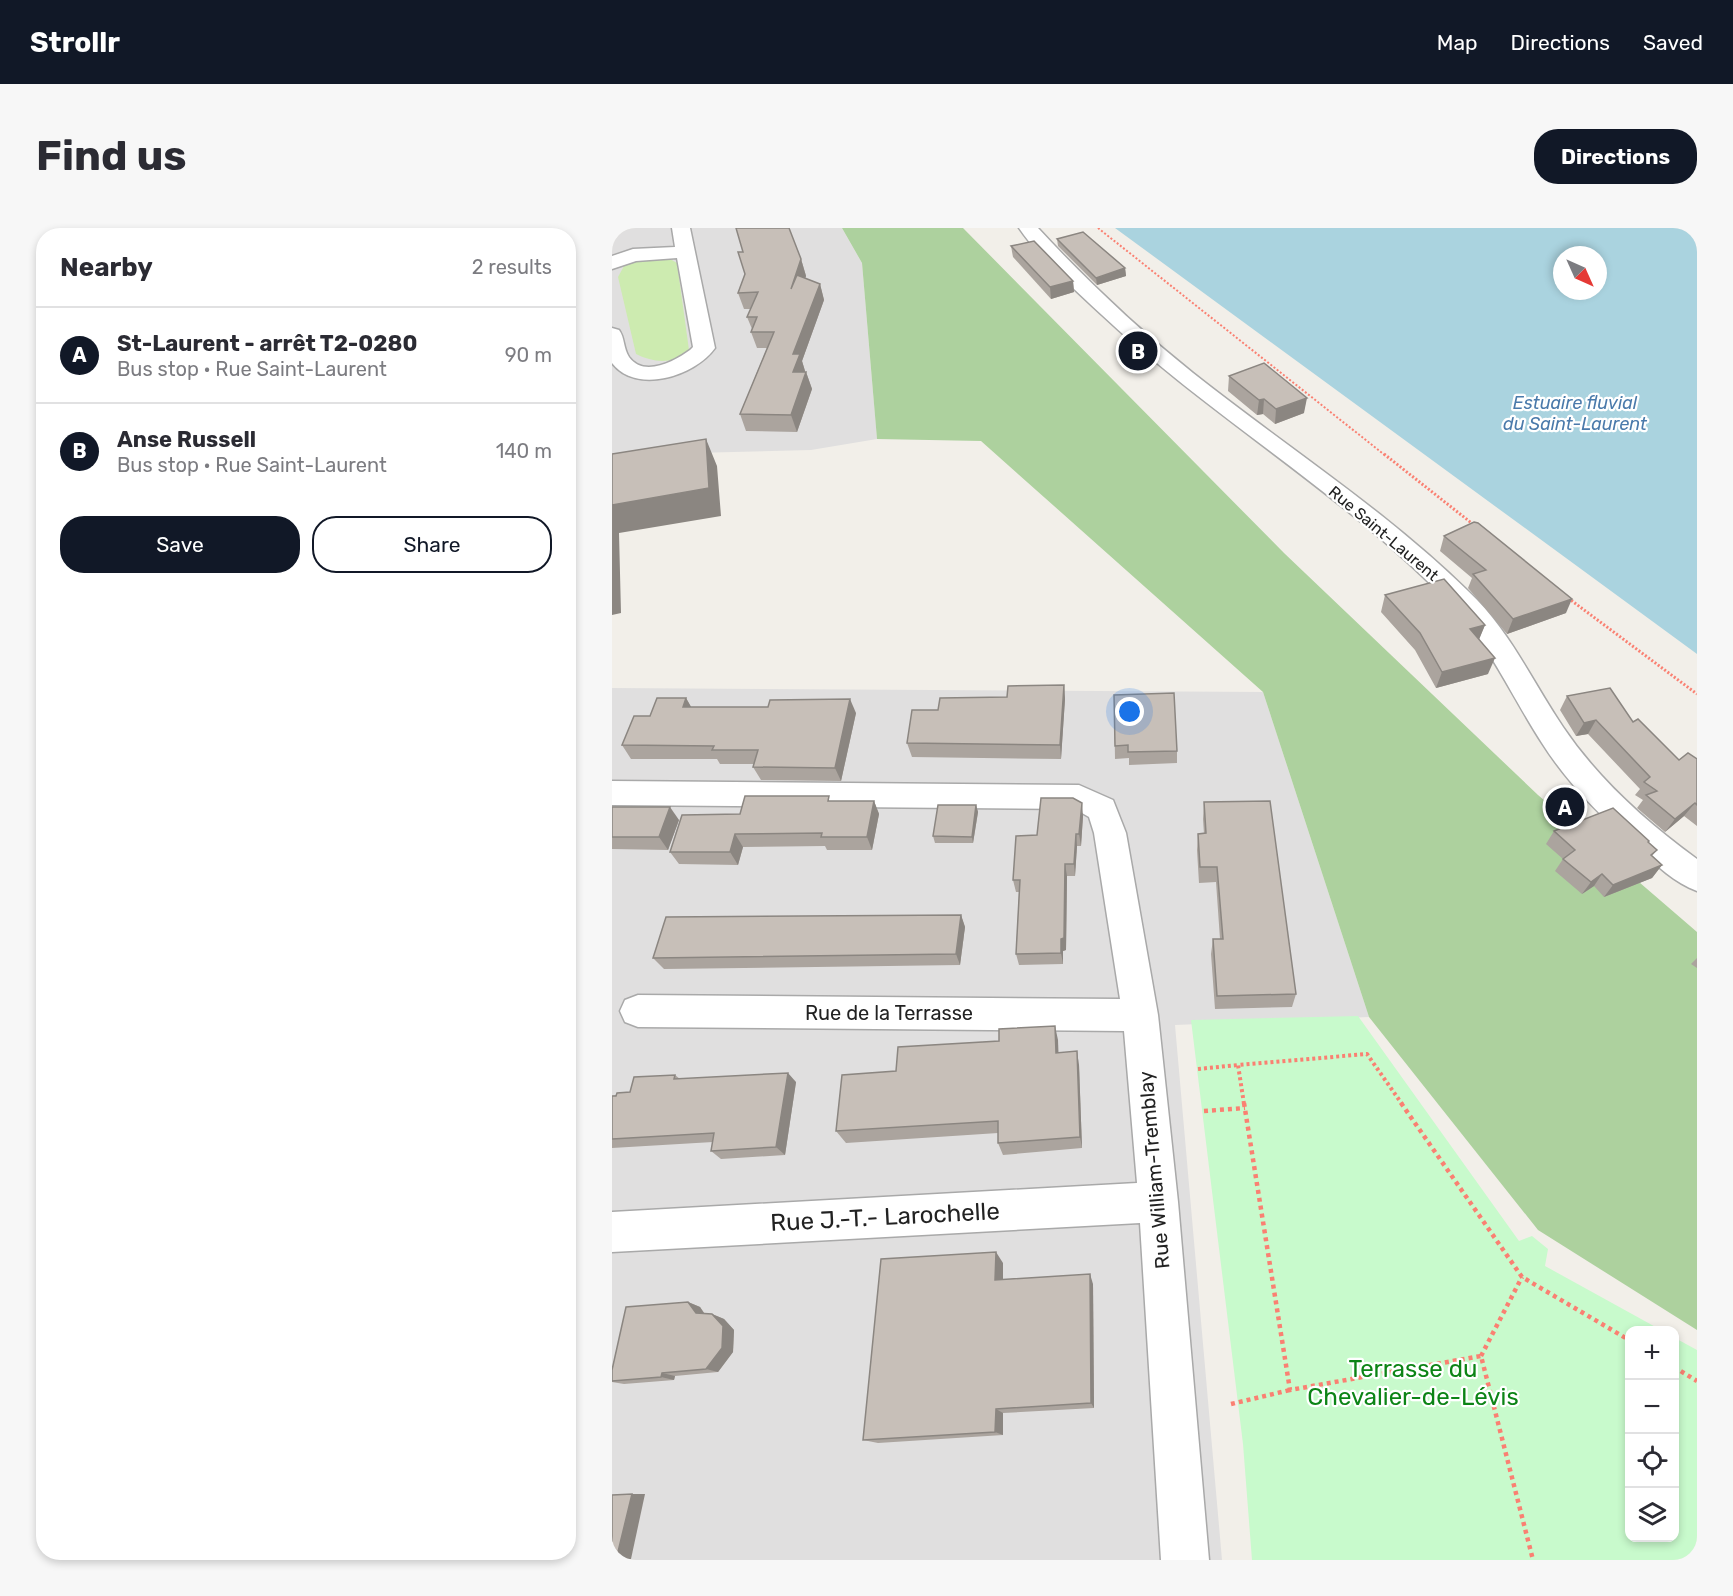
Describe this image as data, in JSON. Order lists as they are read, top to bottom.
{
  "streets": {
    "street": [
      "Rue Saint-Laurent",
      "Rue de la Terrasse",
      "Rue William-Tremblay",
      "Rue J.-T.- Larochelle"
    ]
  },
  "crossings": [
    ["Rue de la Terrasse", "Rue William-Tremblay"],
    ["Rue William-Tremblay", "Rue J.-T.- Larochelle"]
  ],
  "water": ["Estuaire fluvial du Saint-Laurent"],
  "parks": ["Terrasse du Chevalier-de-Lévis"],
  "north": "bottom right",
  "page": {
    "header": "Strollr",
    "nav": ["Map", "Directions", "Saved"],
    "buttons": [
      "Directions",
      ["Save", "Share"]
    ],
    "title": "Find us",
    "heading": ["Nearby", "2 results"],
    "list": [
      {
        "mark": "A",
        "name": "St-Laurent - arrêt T2-0280",
        "note": "Bus stop · Rue Saint-Laurent",
        "value": "90 m"
      },
      {
        "mark": "B",
        "name": "Anse Russell",
        "note": "Bus stop · Rue Saint-Laurent",
        "value": "140 m"
      }
    ],
    "pins": ["B", "A"],
    "map_buttons": ["+", "−"]
  }
}
